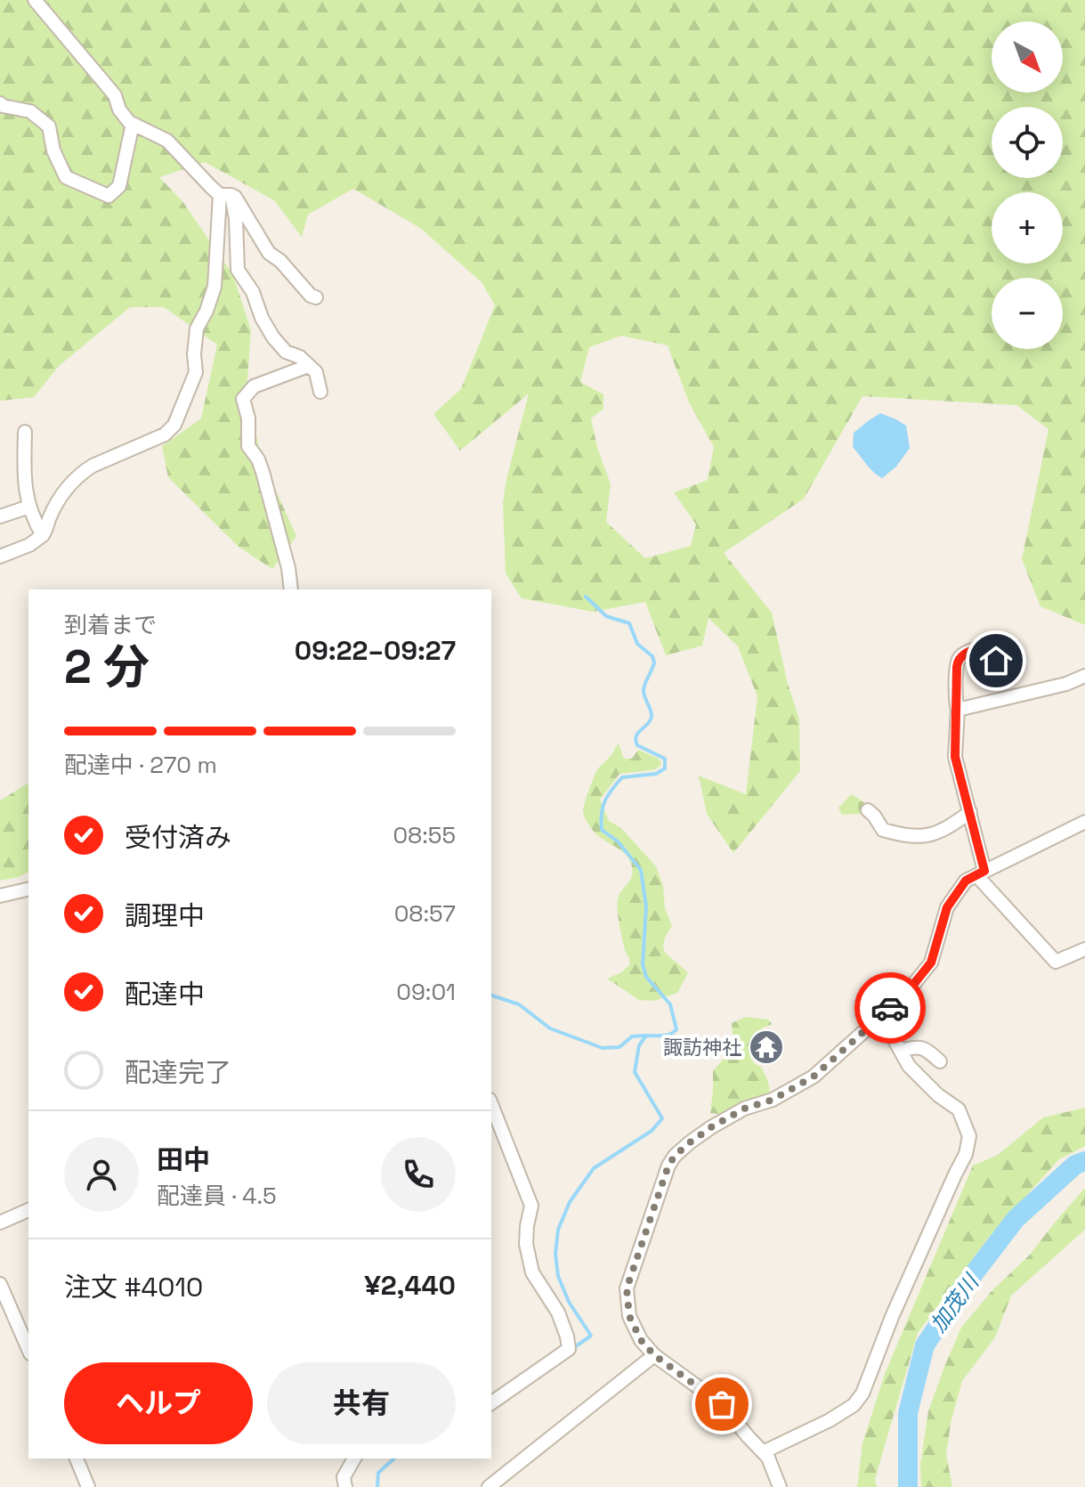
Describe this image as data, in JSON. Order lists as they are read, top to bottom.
{
  "water": ["加茂川"],
  "places": {
    "temple": ["諏訪神社"]
  },
  "north": "bottom right",
  "page": {
    "map_buttons": ["+", "−"],
    "heading": ["2 分", "到着まで", "09:22–09:27"],
    "panel": [
      "田中",
      "配達員 · 4.5",
      "注文 #4010",
      "¥2,440"
    ],
    "bar": "配達中 · 270 m",
    "list": [
      ["受付済み", "08:55"],
      ["調理中", "08:57"],
      ["配達中", "09:01"],
      "配達完了"
    ],
    "buttons": ["ヘルプ", "共有"]
  }
}
